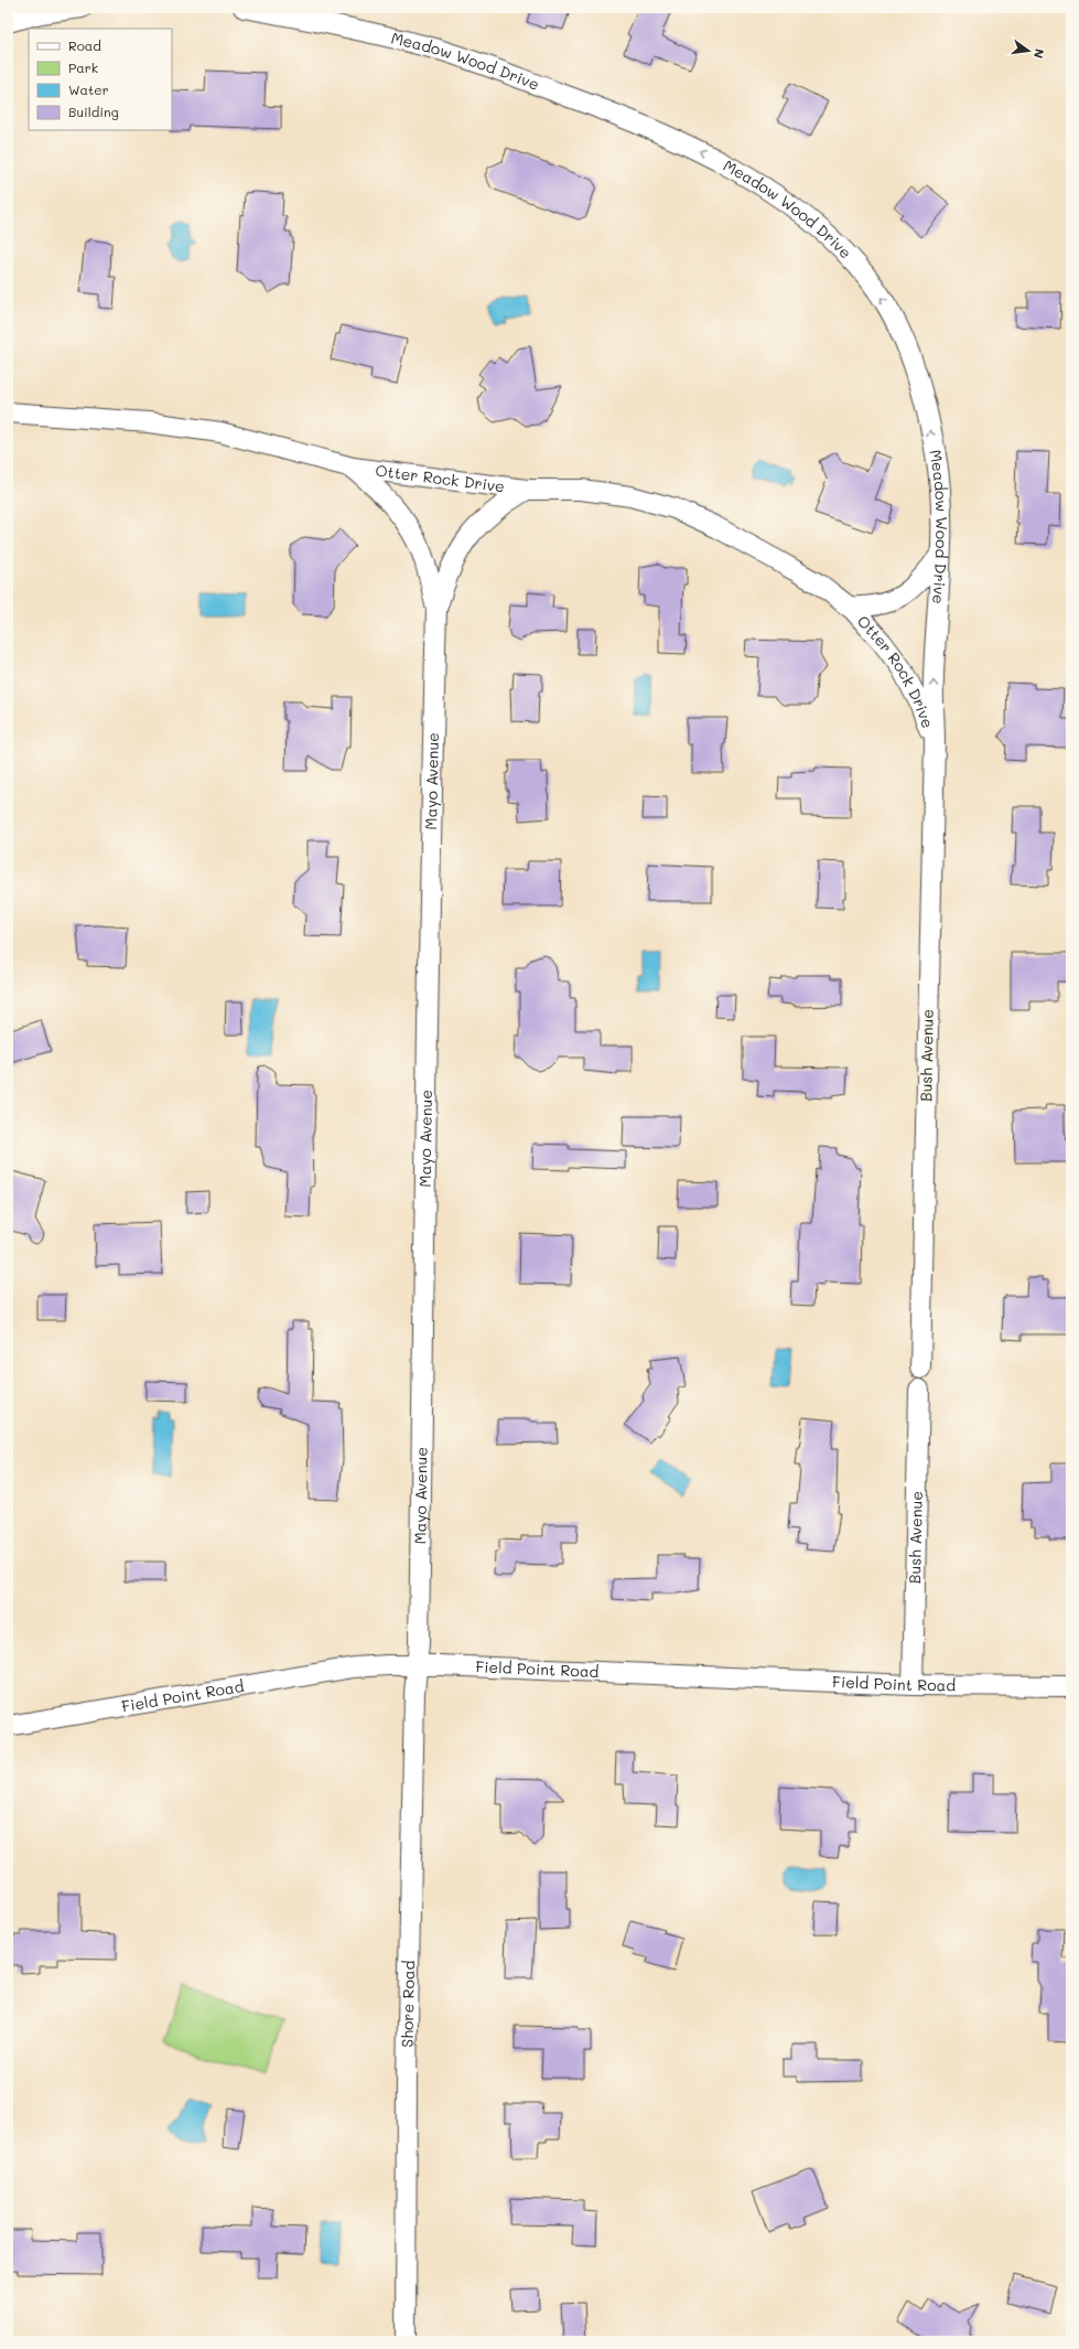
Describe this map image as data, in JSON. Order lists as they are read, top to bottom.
{
  "streets": {
    "street": [
      "Meadow Wood Drive",
      "Otter Rock Drive",
      "Mayo Avenue",
      "Bush Avenue",
      "Field Point Road",
      "Shore Road"
    ]
  },
  "crossings": [
    ["Meadow Wood Drive", "Otter Rock Drive"],
    ["Meadow Wood Drive", "Bush Avenue"],
    ["Otter Rock Drive", "Mayo Avenue"],
    ["Otter Rock Drive", "Bush Avenue"],
    ["Mayo Avenue", "Field Point Road"],
    ["Mayo Avenue", "Shore Road"],
    ["Bush Avenue", "Field Point Road"],
    ["Field Point Road", "Shore Road"]
  ],
  "one_way": ["Meadow Wood Drive"],
  "legend": [
    "Road",
    "Park",
    "Water",
    "Building"
  ],
  "north": "right"
}
